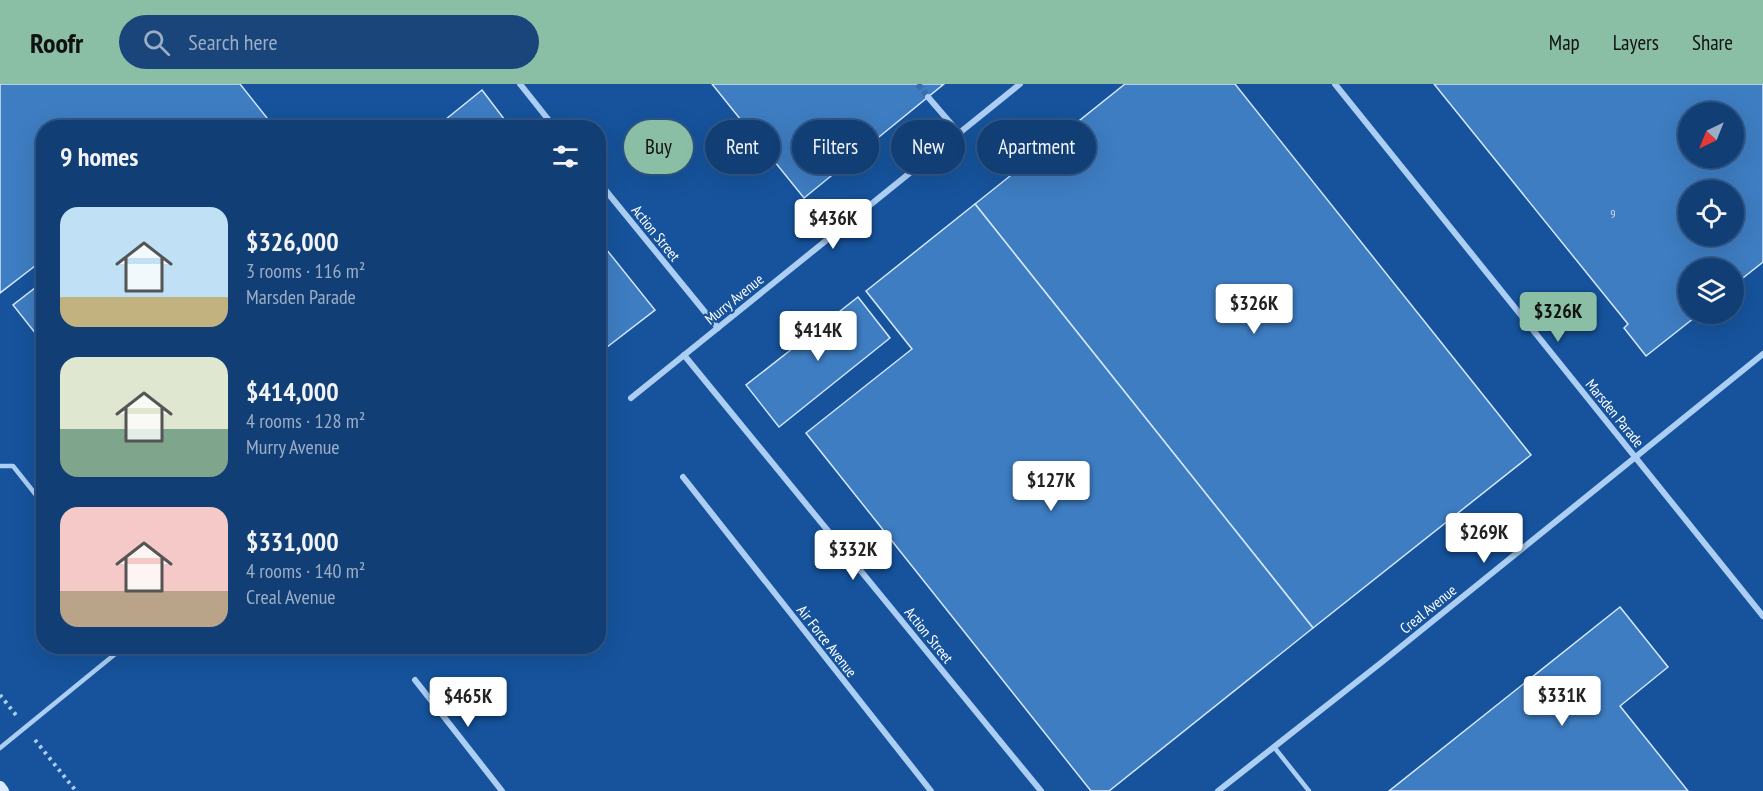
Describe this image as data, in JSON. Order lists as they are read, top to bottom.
{
  "streets": {
    "street": [
      "Action Street",
      "Murry Avenue",
      "Marsden Parade",
      "Creal Avenue",
      "Air Force Avenue"
    ]
  },
  "crossings": [
    ["Action Street", "Murry Avenue"],
    ["Marsden Parade", "Creal Avenue"]
  ],
  "house_numbers": ["9"],
  "north": "bottom left",
  "page": {
    "header": "Roofr",
    "search": "Search here",
    "nav": ["Map", "Layers", "Share"],
    "chip": [
      "Buy",
      "Rent",
      "Filters",
      "New",
      "Apartment"
    ],
    "heading": "9 homes",
    "list": [
      {
        "name": "$326,000",
        "note": "3 rooms · 116 m² · Marsden Parade"
      },
      {
        "name": "$414,000",
        "note": "4 rooms · 128 m² · Murry Avenue"
      },
      {
        "name": "$331,000",
        "note": "4 rooms · 140 m² · Creal Avenue"
      }
    ],
    "price": [
      "$436K",
      "$326K",
      "$326K",
      "$414K",
      "$127K",
      "$269K",
      "$332K",
      "$331K",
      "$465K"
    ]
  }
}
